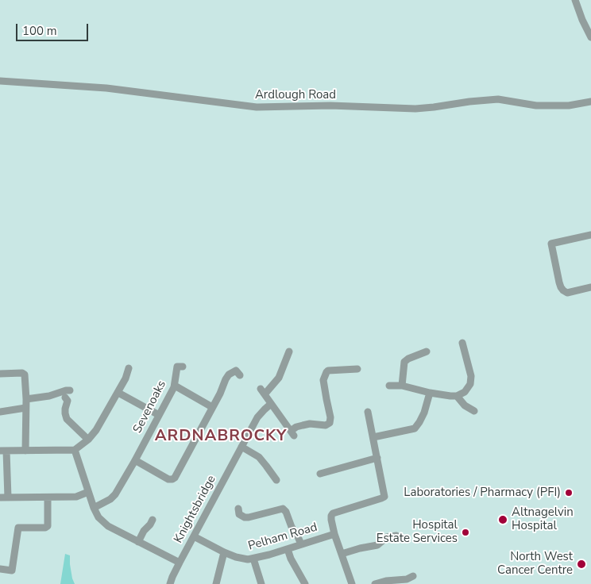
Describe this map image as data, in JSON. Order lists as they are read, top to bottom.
{
  "streets": {
    "street": [
      "Ardlough Road",
      "Sevenoaks",
      "Knightsbridge",
      "Pelham Road"
    ]
  },
  "crossings": [
    ["Knightsbridge", "Pelham Road"]
  ],
  "districts": ["ARDNABROCKY"],
  "places": [
    "Laboratories / Pharmacy (PFI)",
    "Altnagelvin Hospital",
    "Hospital Estate Services",
    "North West Cancer Centre"
  ],
  "scale_bar": "100 m"
}
